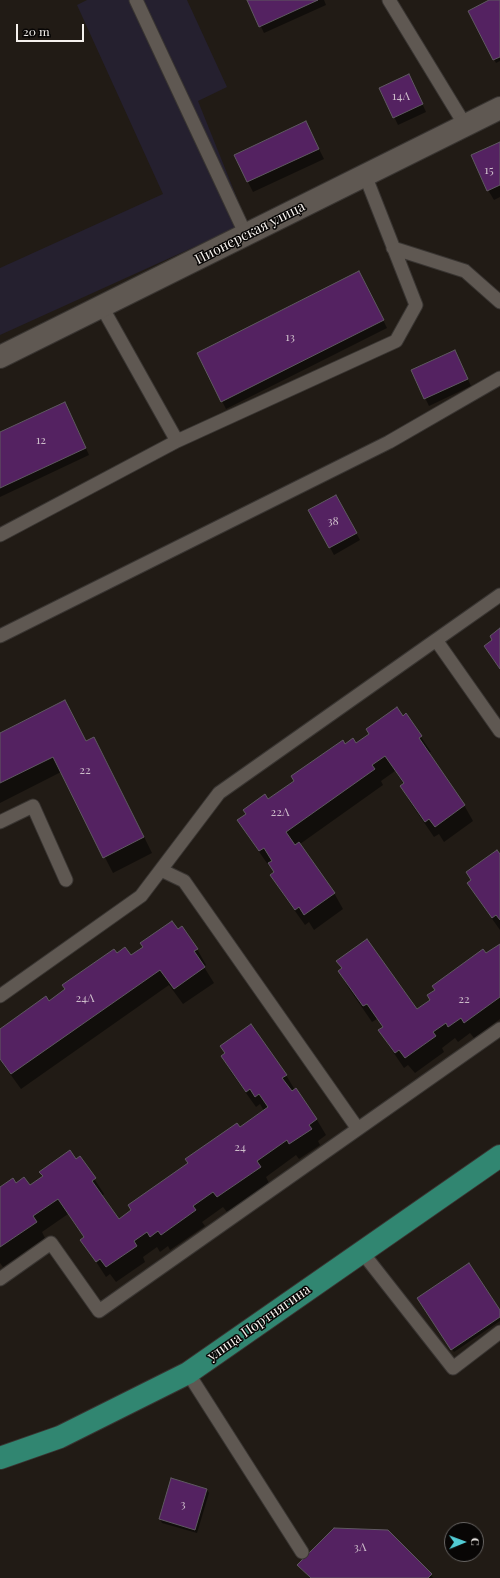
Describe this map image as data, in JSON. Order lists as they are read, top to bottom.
{
  "streets": {
    "main road": ["улица Портнягина"],
    "street": ["Пионерская улица"]
  },
  "house_numbers": [
    "14А",
    "15",
    "13",
    "12",
    "38",
    "22",
    "22А",
    "24А",
    "22",
    "24",
    "3",
    "3А"
  ],
  "scale_bar": "20 m",
  "north": "right"
}
